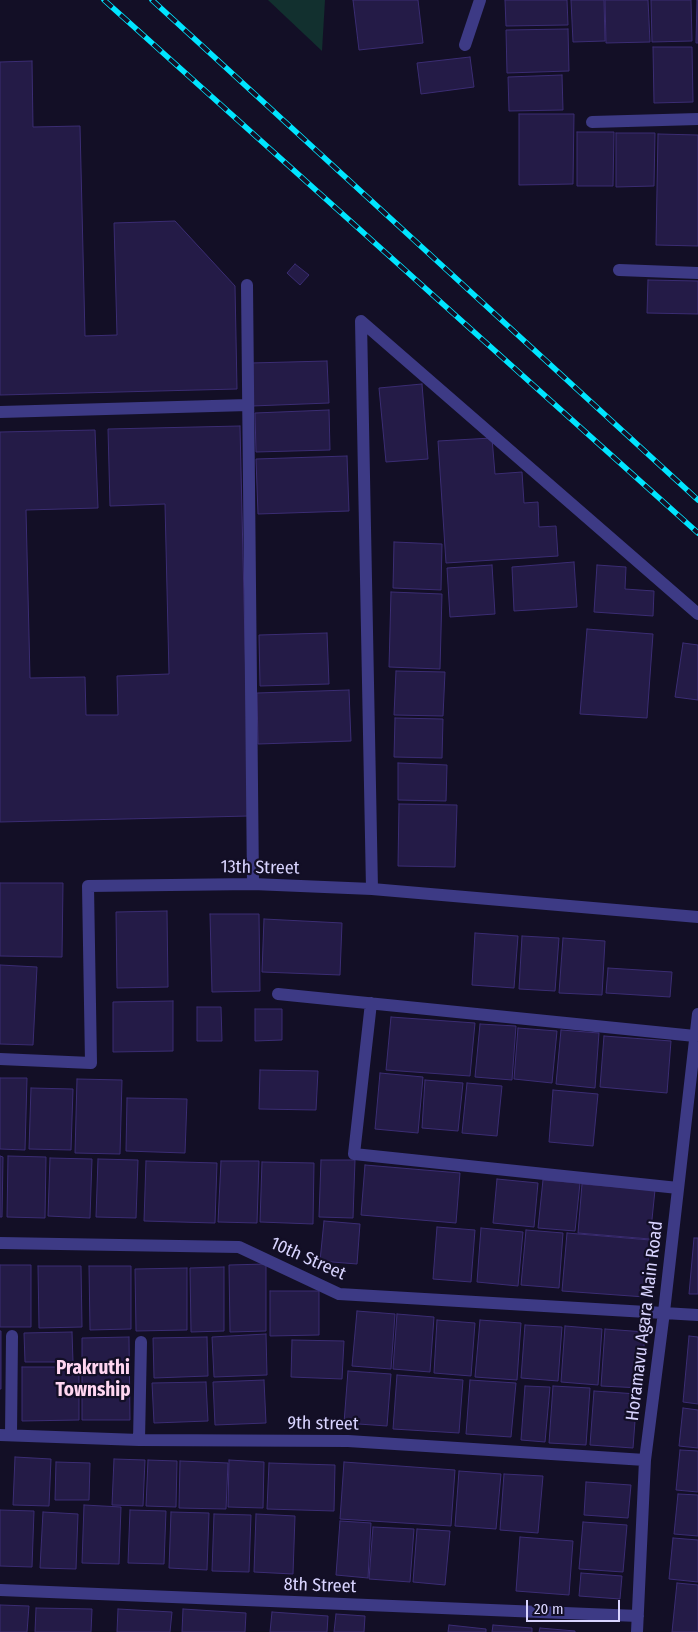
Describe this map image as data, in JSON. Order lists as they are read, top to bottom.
{
  "streets": {
    "street": [
      "13th Street",
      "10th Street",
      "Horamavu Agara Main Road",
      "9th street",
      "8th Street"
    ]
  },
  "crossings": [
    ["10th Street", "Horamavu Agara Main Road"],
    ["Horamavu Agara Main Road", "9th street"],
    ["Horamavu Agara Main Road", "8th Street"]
  ],
  "districts": ["Prakruthi Township"],
  "scale_bar": "20 m"
}
